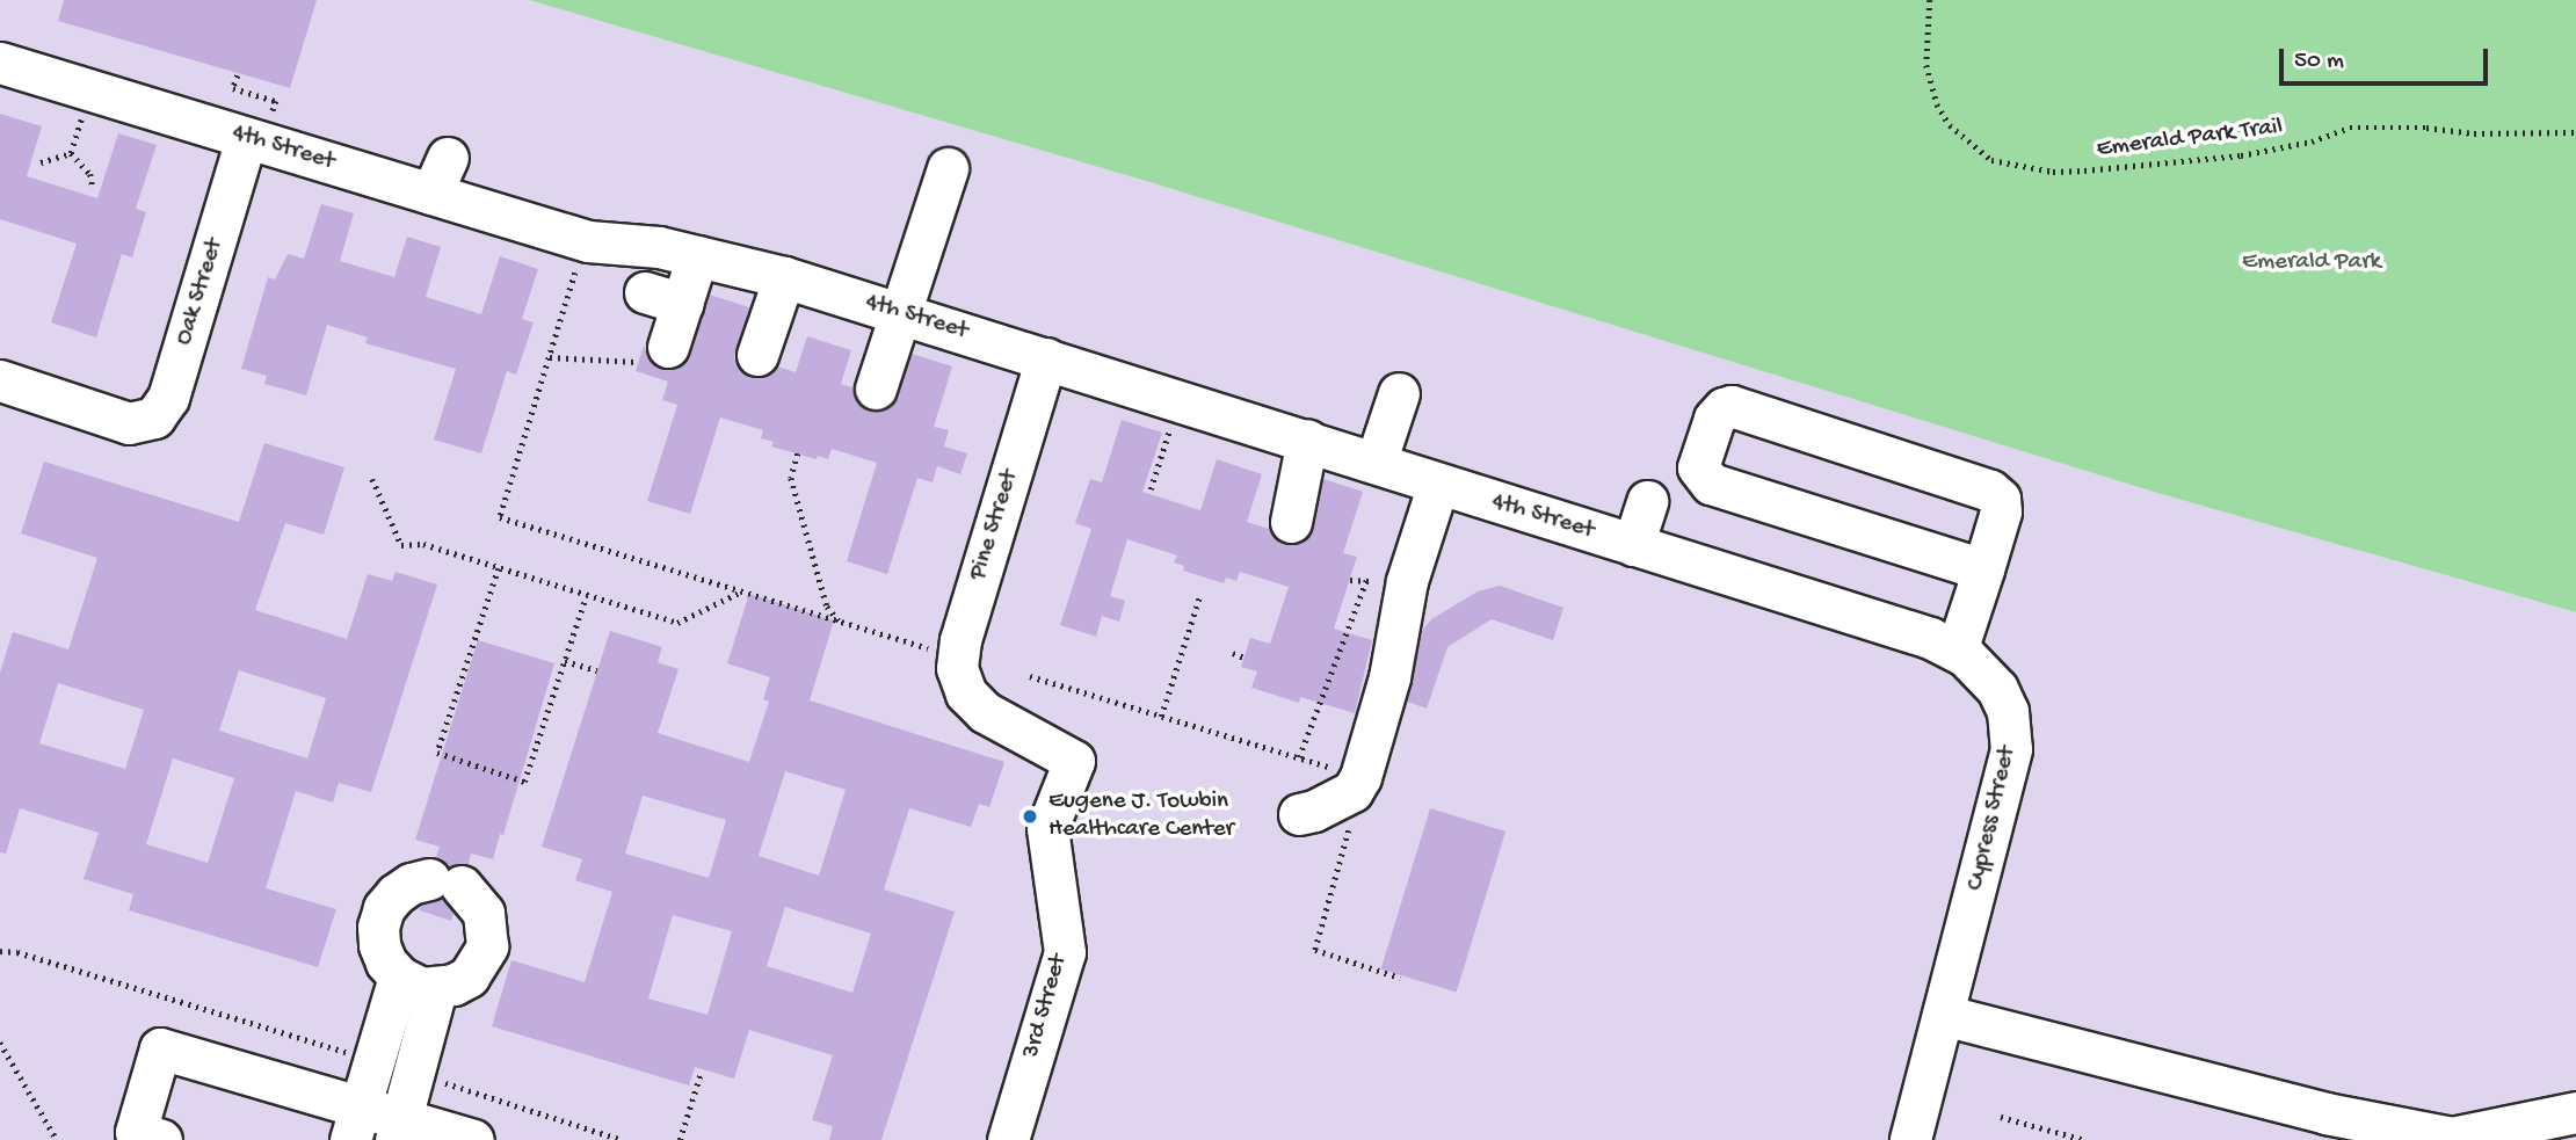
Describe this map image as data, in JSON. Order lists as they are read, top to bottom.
{
  "streets": {
    "street": [
      "4th Street",
      "Oak Street",
      "Pine Street",
      "Cypress Street",
      "3rd Street"
    ],
    "path": ["Emerald Park Trail"]
  },
  "crossings": [
    ["4th Street", "Oak Street"],
    ["4th Street", "Pine Street"],
    ["4th Street", "Cypress Street"],
    ["Pine Street", "3rd Street"]
  ],
  "parks": ["Emerald Park"],
  "places": ["Eugene J. Towbin Healthcare Center"],
  "scale_bar": "50 m"
}
